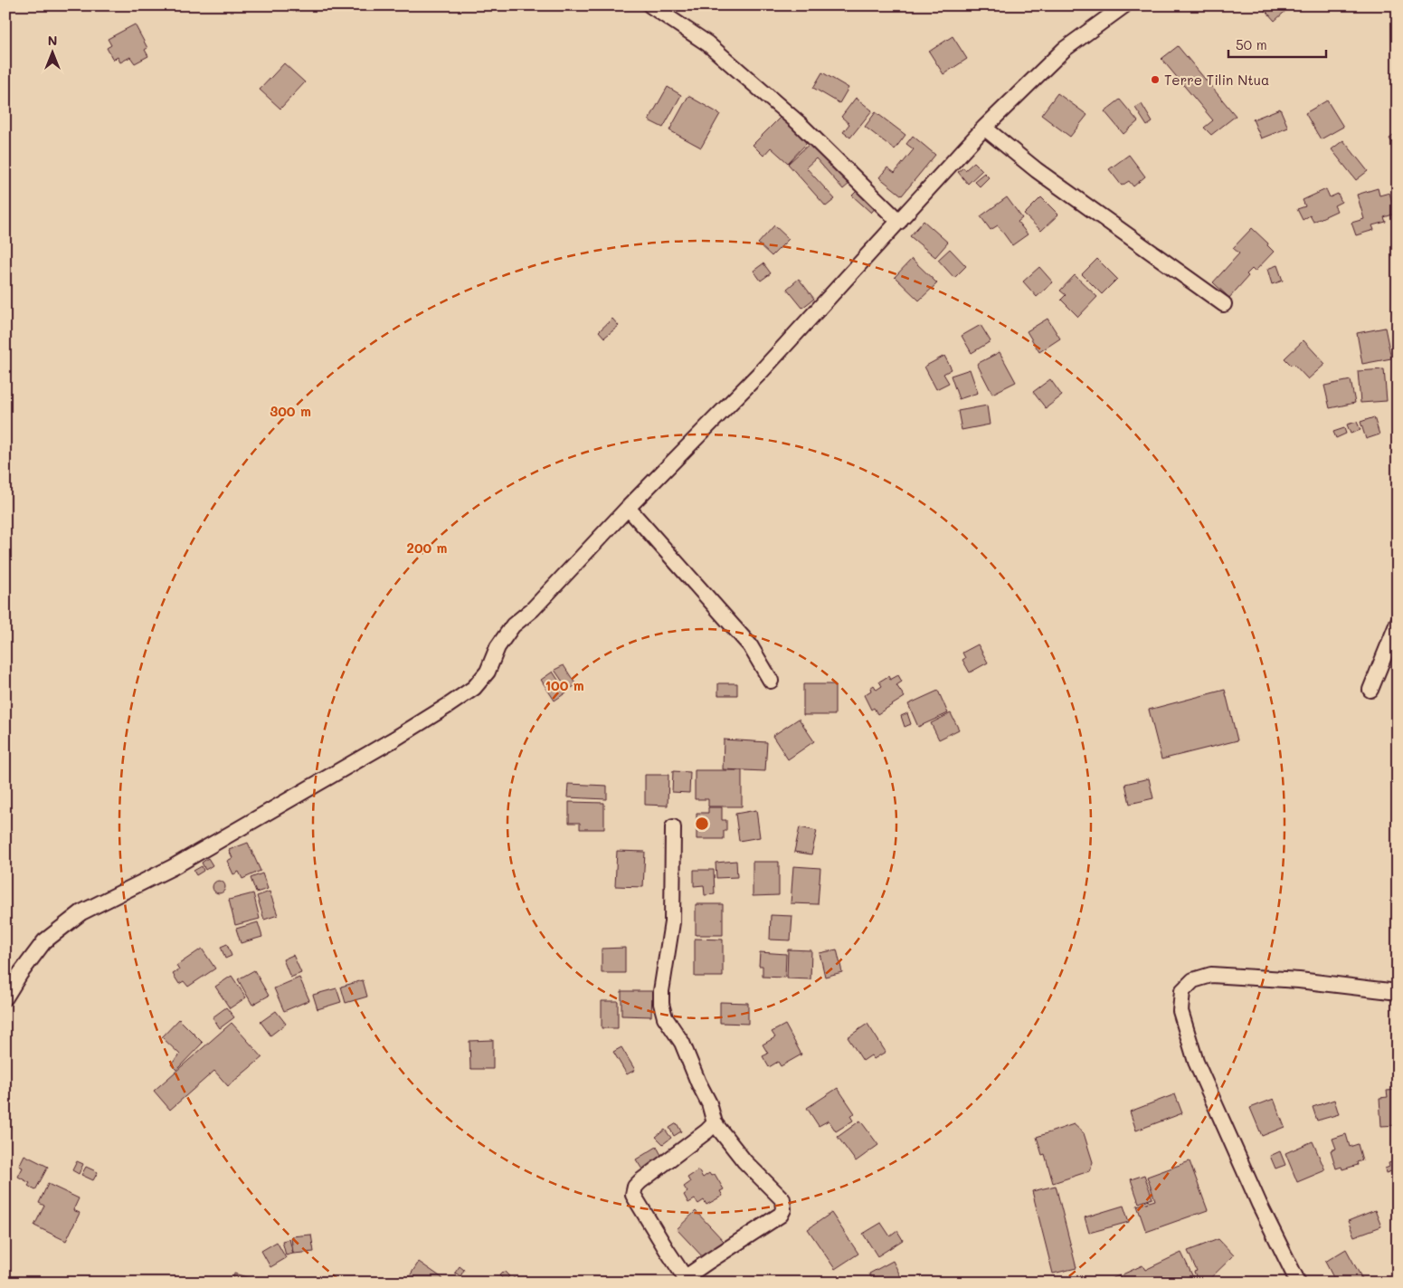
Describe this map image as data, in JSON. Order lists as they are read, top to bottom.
{
  "places": ["Terre Tilin Ntua"],
  "scale_bar": "50 m",
  "north": "top",
  "rings": ["300 m", "200 m", "100 m"]
}
